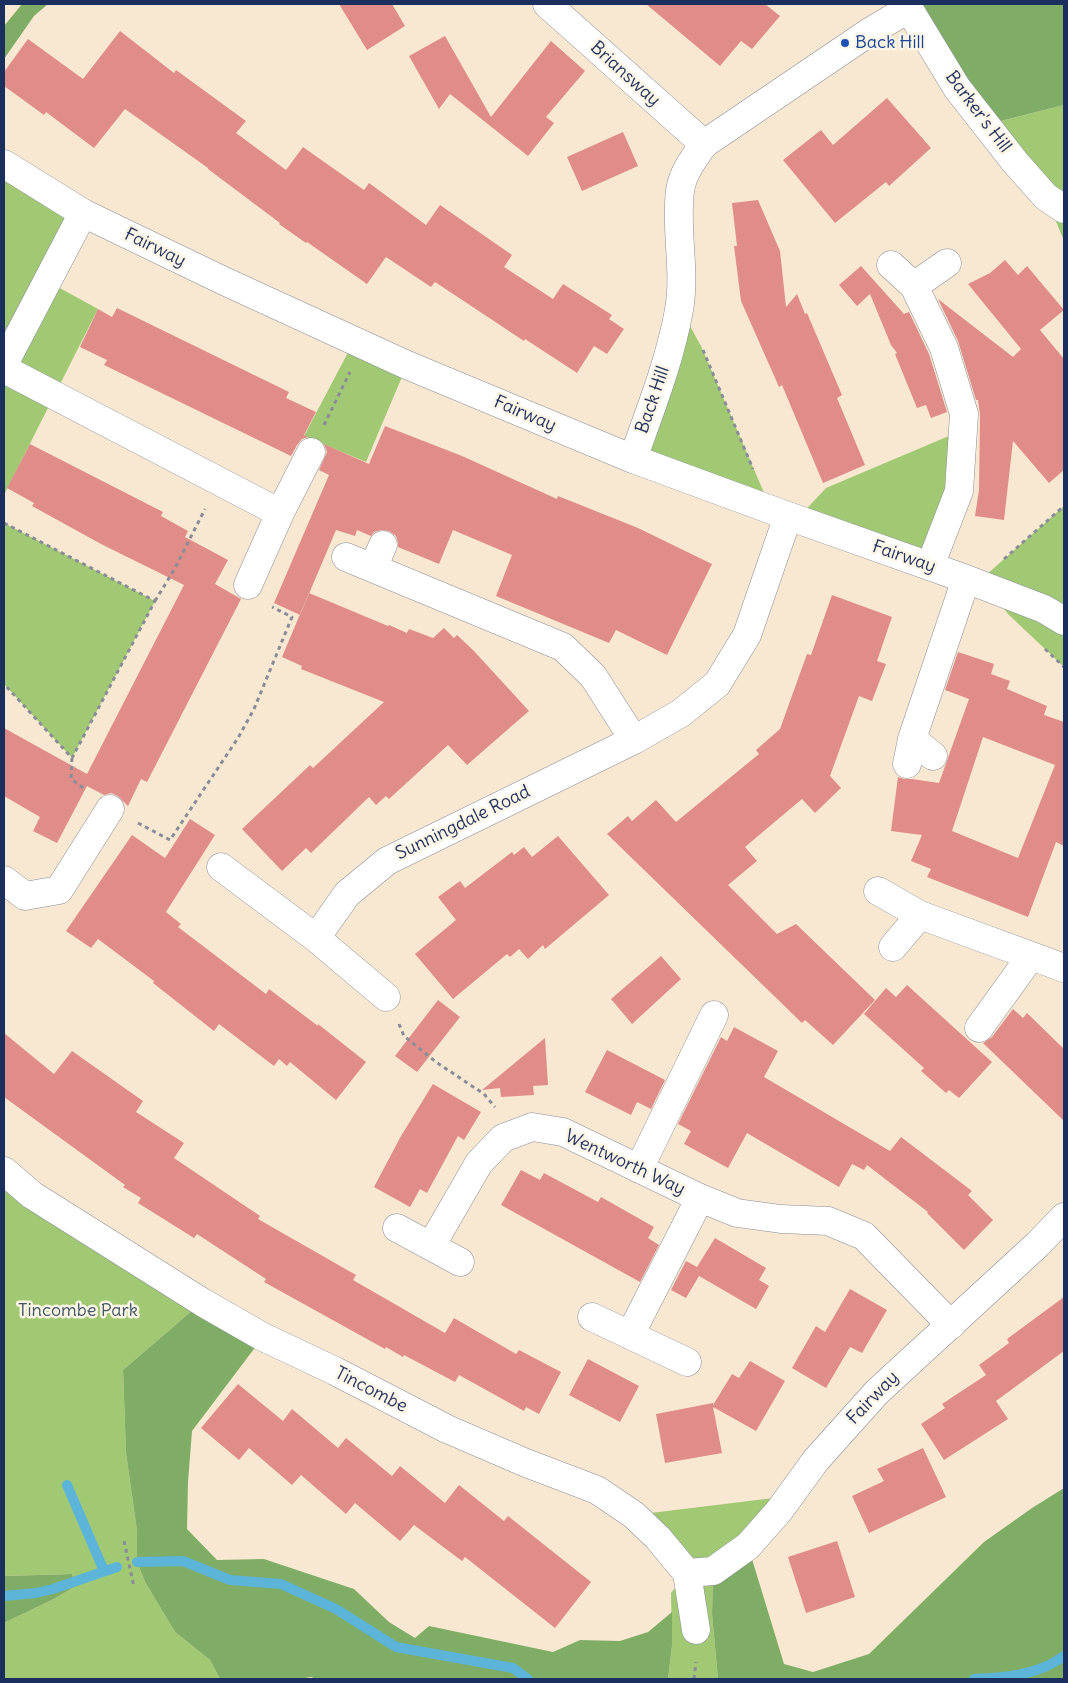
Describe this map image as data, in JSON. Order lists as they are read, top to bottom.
{
  "streets": {
    "street": [
      "Briansway",
      "Barker's Hill",
      "Fairway",
      "Back Hill",
      "Sunningdale Road",
      "Wentworth Way",
      "Tincombe"
    ]
  },
  "crossings": [
    ["Briansway", "Back Hill"],
    ["Barker's Hill", "Back Hill"],
    ["Fairway", "Back Hill"],
    ["Fairway", "Sunningdale Road"],
    ["Fairway", "Wentworth Way"],
    ["Fairway", "Tincombe"]
  ],
  "parks": ["Tincombe Park"],
  "places": ["Back Hill"]
}
